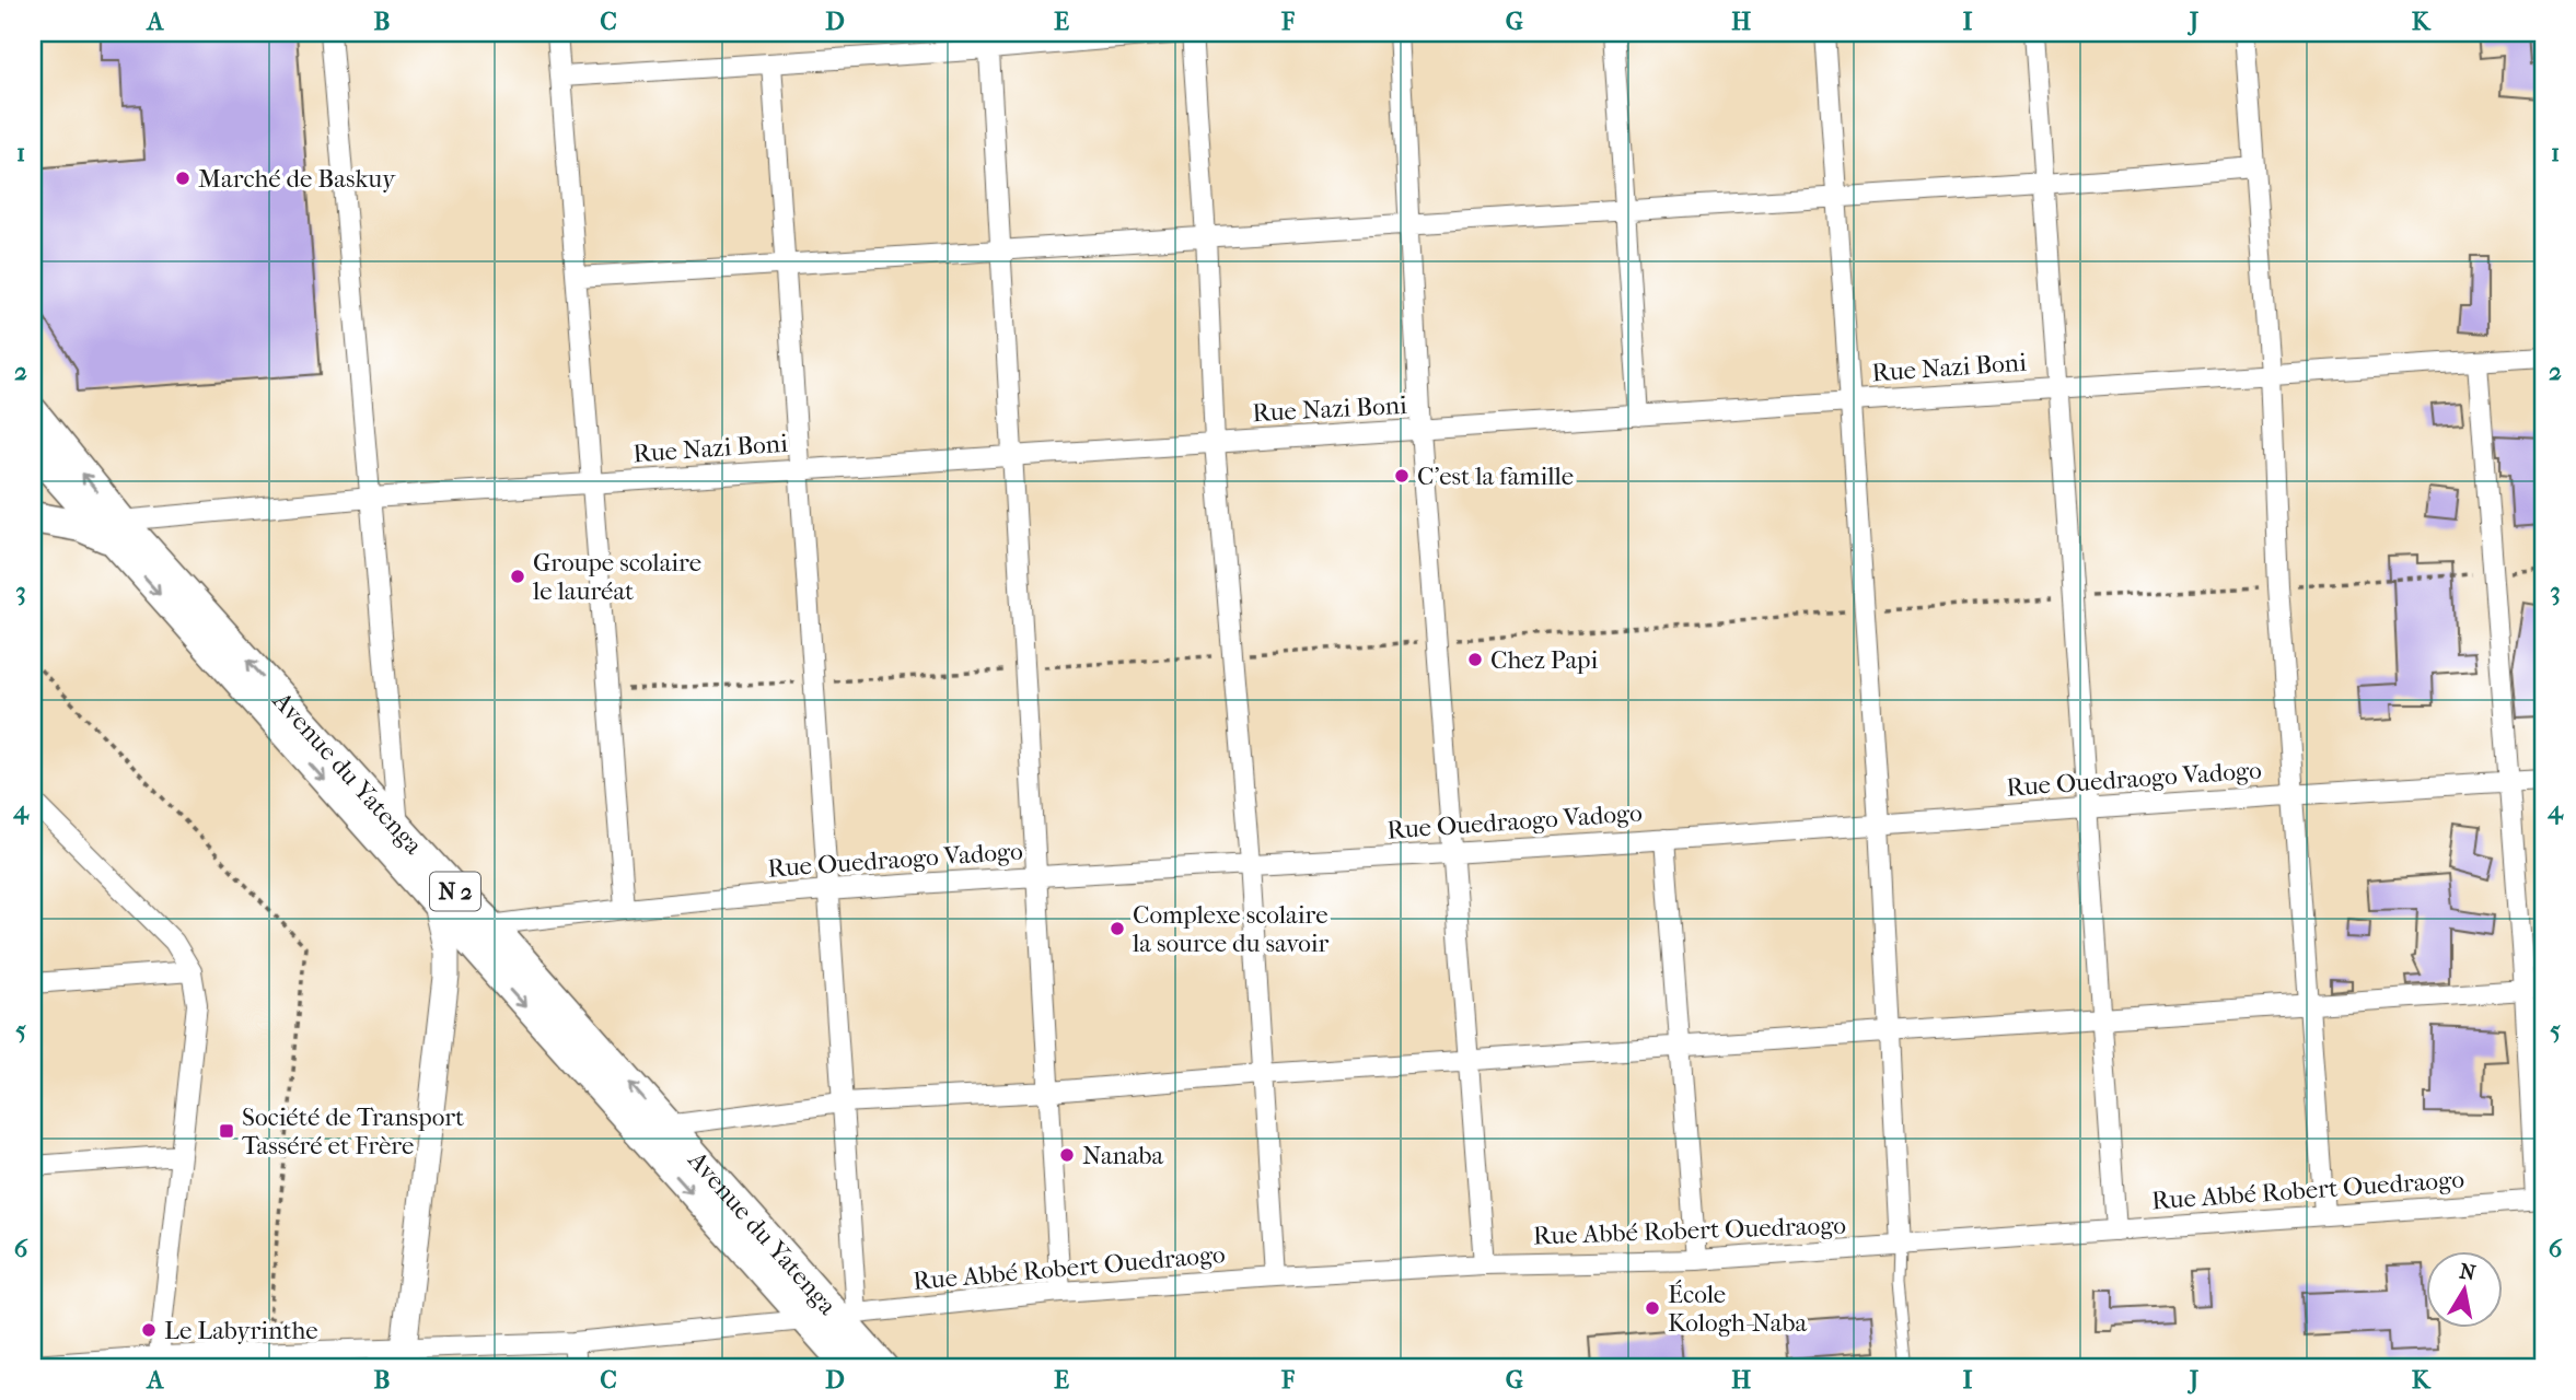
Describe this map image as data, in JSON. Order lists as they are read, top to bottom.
{
  "streets": {
    "main road": ["Avenue du Yatenga", "N 2"],
    "street": ["Rue Nazi Boni", "Rue Ouedraogo Vadogo", "Rue Abbé Robert Ouedraogo"]
  },
  "crossings": [
    ["Rue Nazi Boni", "Avenue du Yatenga"],
    ["Avenue du Yatenga", "Rue Ouedraogo Vadogo"],
    ["Avenue du Yatenga", "Rue Abbé Robert Ouedraogo"]
  ],
  "places": {
    "other": [
      "Marché de Baskuy",
      "C'est la famille",
      "Groupe scolaire le lauréat",
      "Chez Papi",
      "Complexe scolaire la source du savoir",
      "Nanaba",
      "École Kologh-Naba",
      "Le Labyrinthe"
    ],
    "transit": ["Société de Transport Tasséré et Frère"]
  },
  "north": "top",
  "grid": {
    "columns": [
      "A",
      "B",
      "C",
      "D",
      "E",
      "F",
      "G",
      "H",
      "I",
      "J",
      "K"
    ],
    "rows": [
      "1",
      "2",
      "3",
      "4",
      "5",
      "6"
    ]
  }
}
